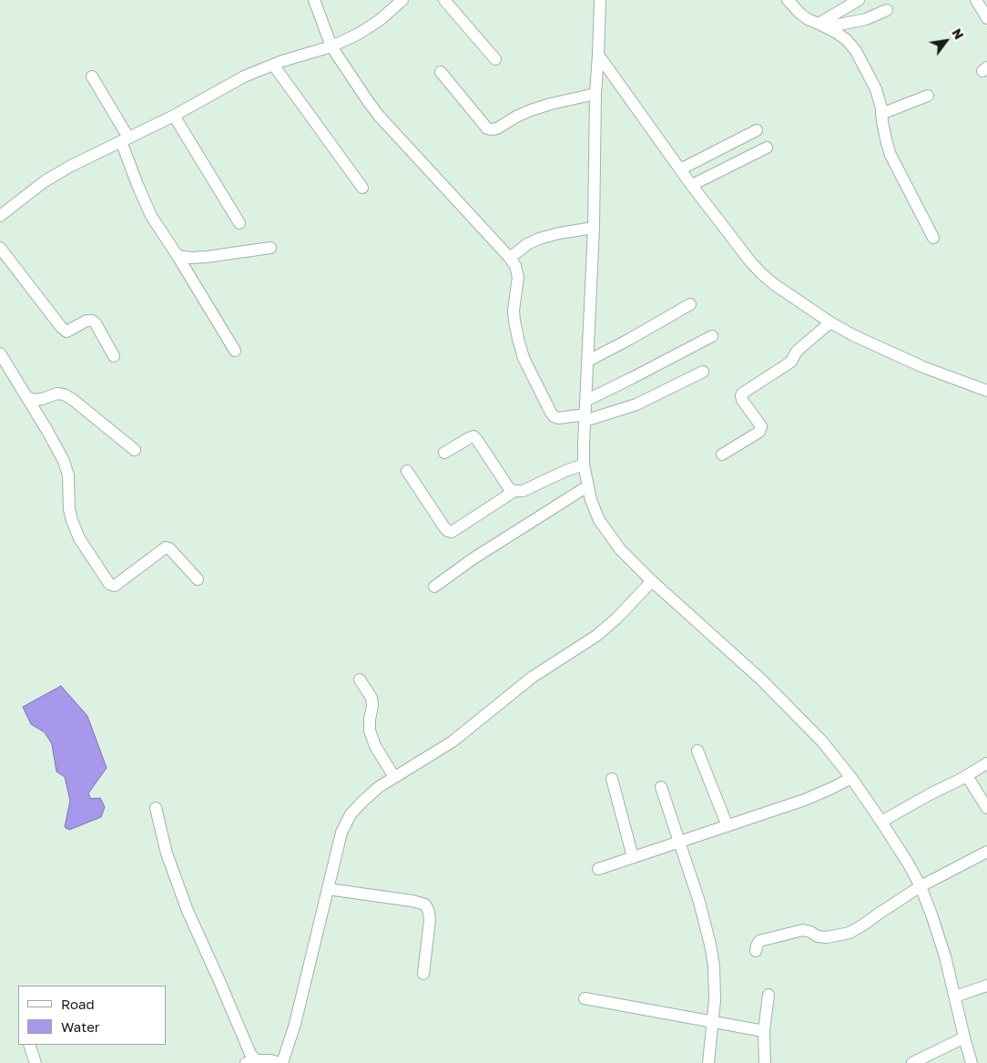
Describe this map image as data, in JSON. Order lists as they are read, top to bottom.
{
  "legend": ["Road", "Water"],
  "north": "top right"
}
